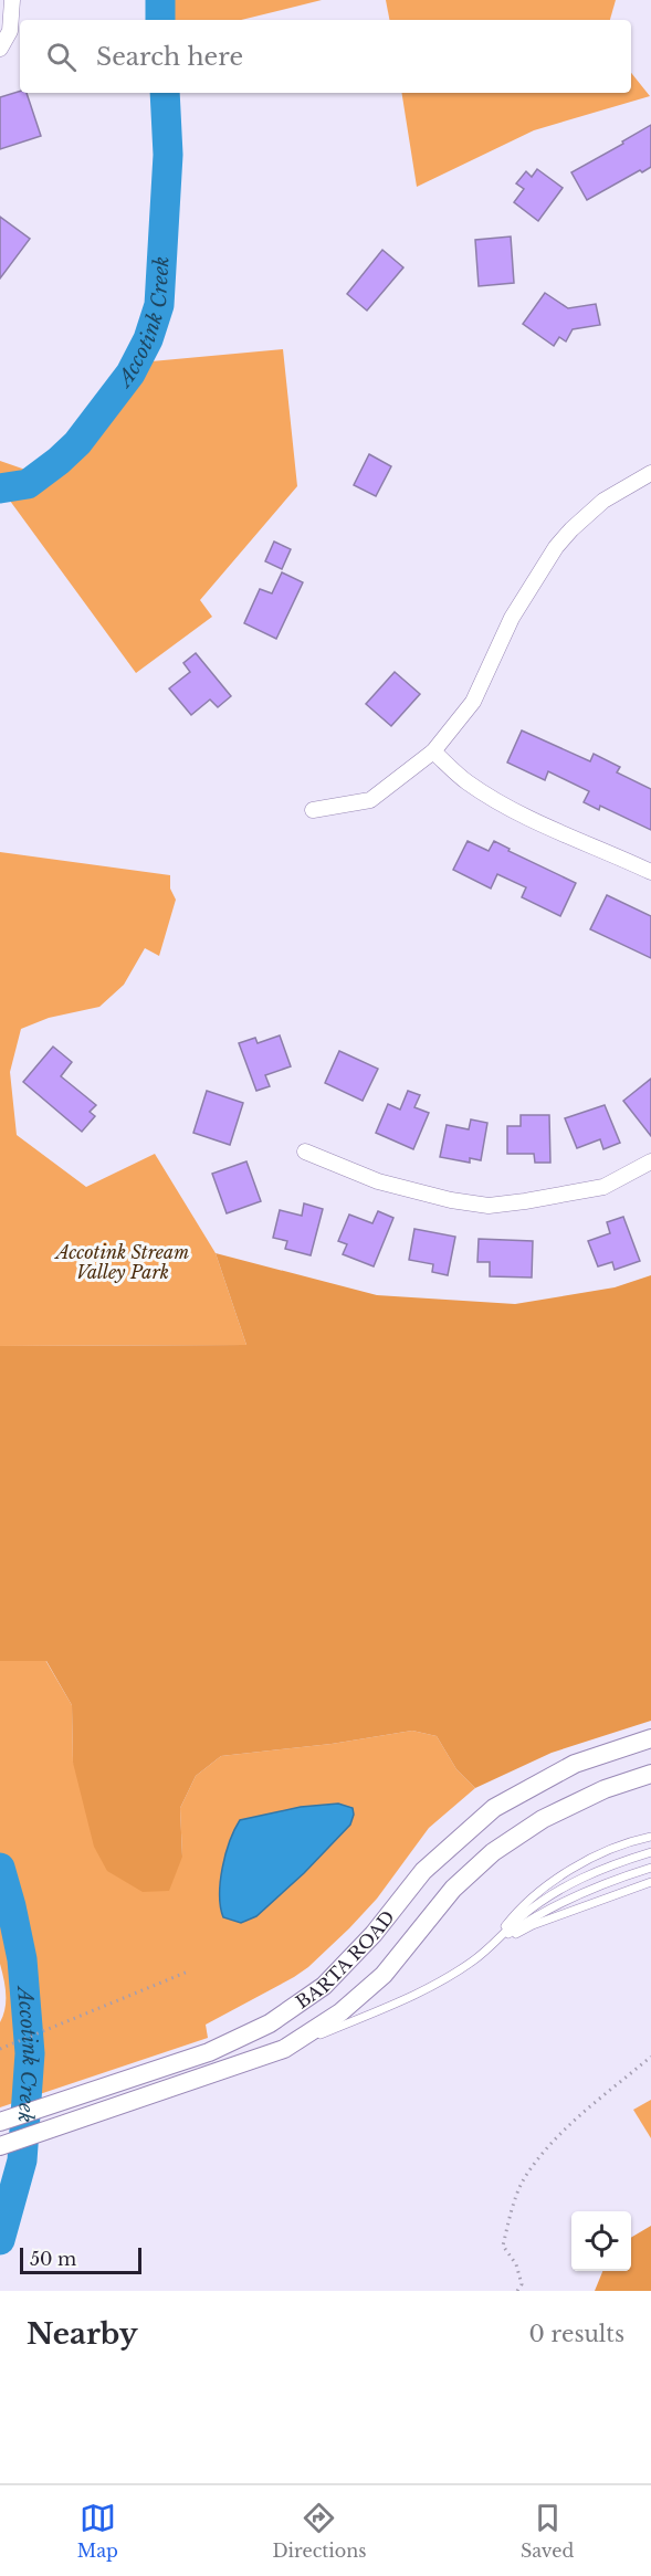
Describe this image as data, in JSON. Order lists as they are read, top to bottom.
{
  "streets": {
    "street": ["BARTA ROAD"]
  },
  "water": ["Accotink Creek"],
  "parks": ["Accotink Stream Valley Park"],
  "scale_bar": "50 m",
  "page": {
    "search": "Search here",
    "scale": "50 m",
    "heading": ["Nearby", "0 results"],
    "nav": ["Map", "Directions", "Saved"]
  }
}
